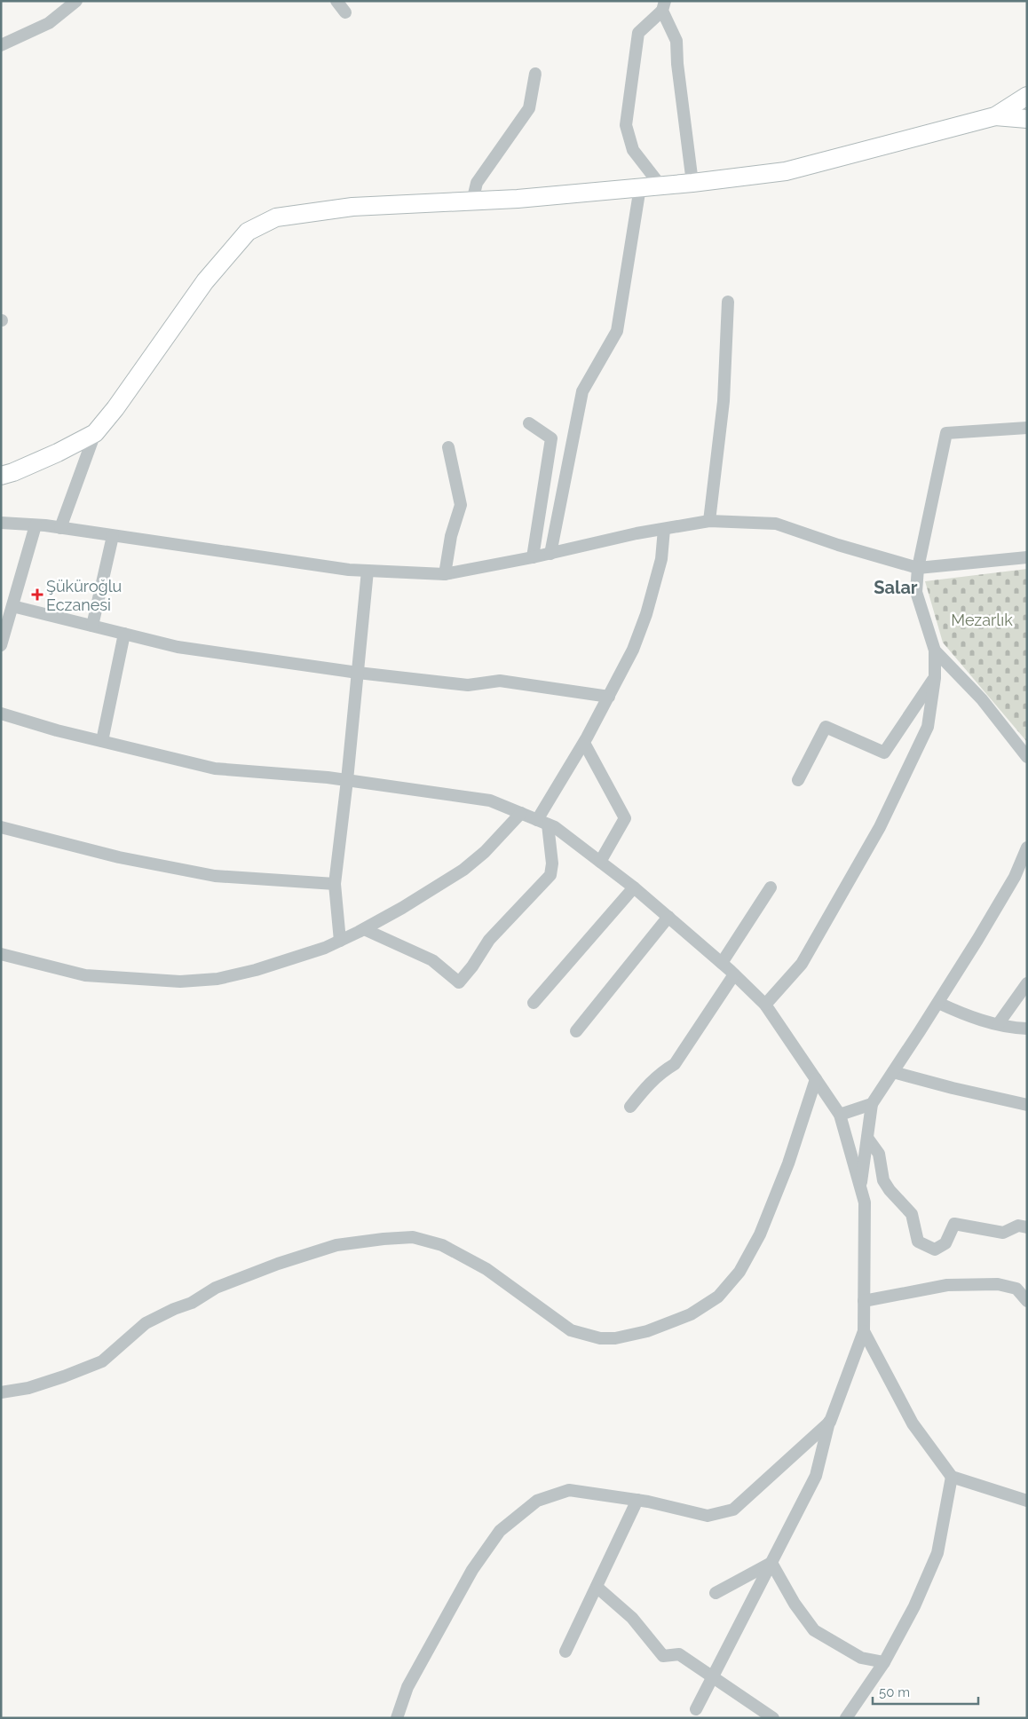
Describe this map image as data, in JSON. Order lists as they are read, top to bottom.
{
  "districts": ["Salar"],
  "parks": ["Mezarlık"],
  "places": {
    "health": ["Şüküroğlu Eczanesi"]
  },
  "scale_bar": "50 m"
}
